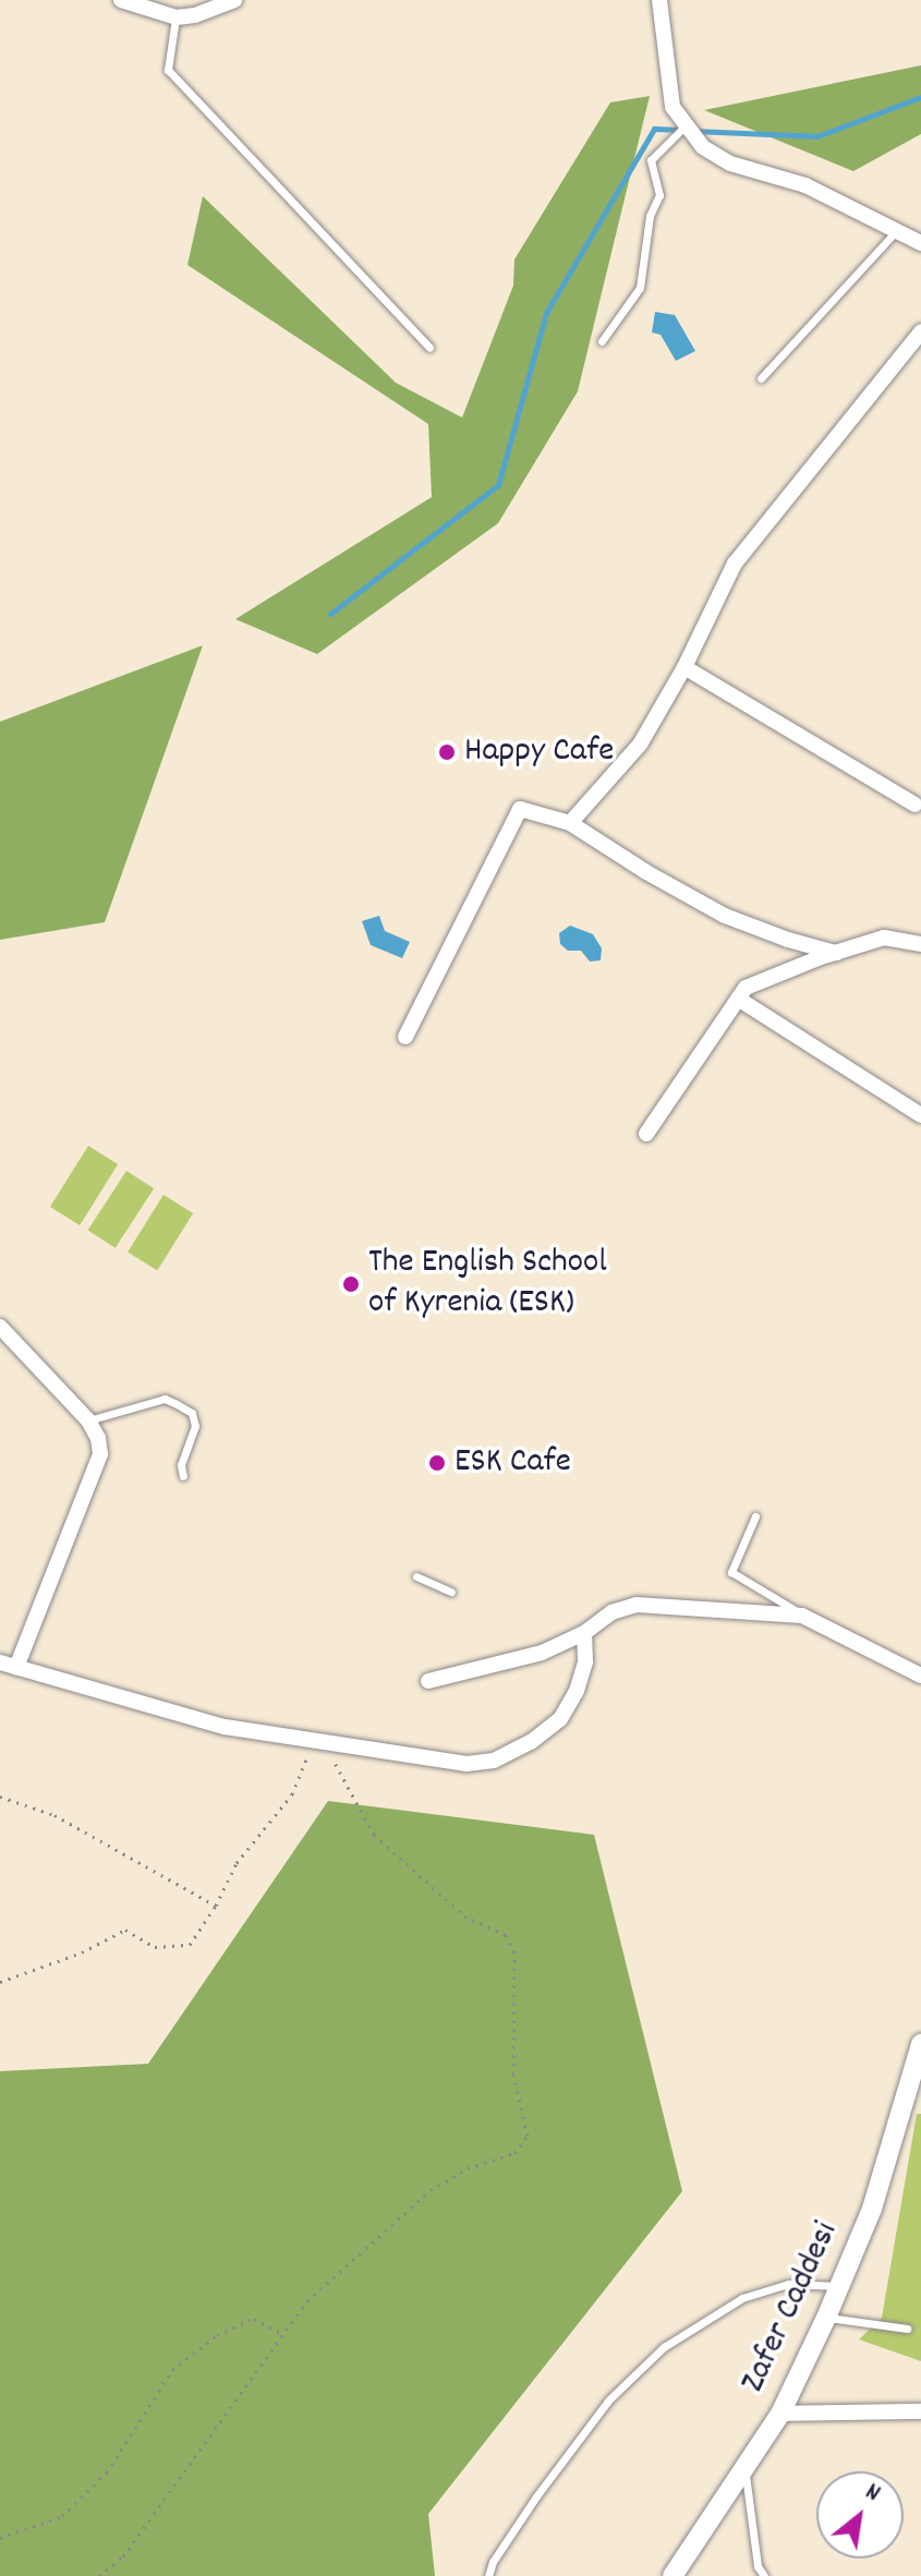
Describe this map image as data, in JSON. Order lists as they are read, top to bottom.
{
  "streets": {
    "street": ["Zafer Caddesi"]
  },
  "places": ["Happy Cafe", "The English School of Kyrenia (ESK)", "ESK Cafe"],
  "north": "top right"
}
